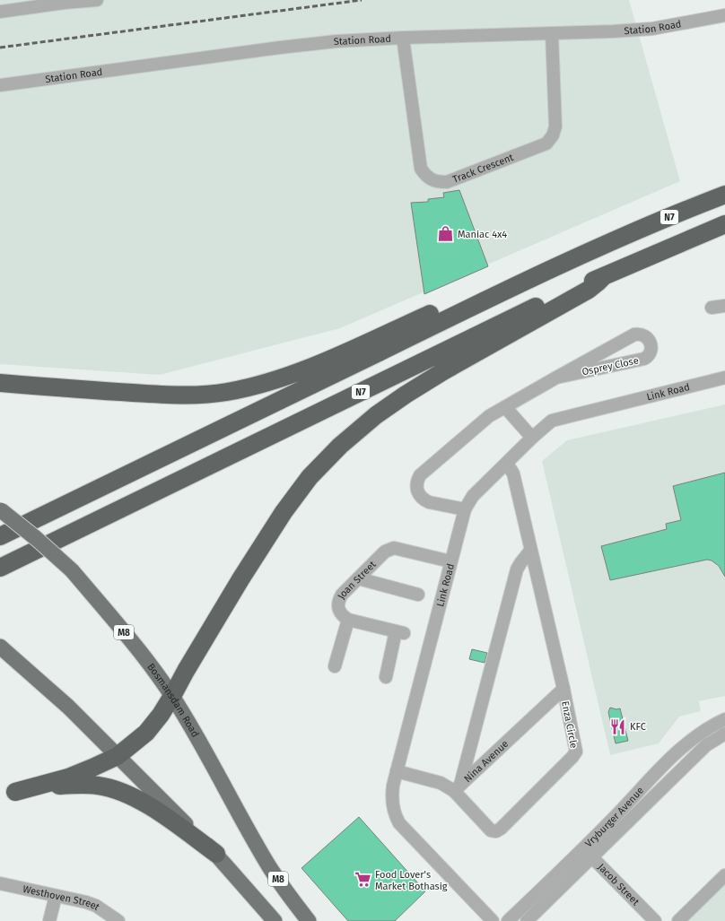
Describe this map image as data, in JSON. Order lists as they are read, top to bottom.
{
  "streets": {
    "highway": ["N7"],
    "main road": ["M8", "Bosmansdam Road"],
    "street": [
      "Station Road",
      "Track Crescent",
      "Osprey Close",
      "Link Road",
      "Joan Street",
      "Enza Circle",
      "Nina Avenue",
      "Vryburger Avenue",
      "Jacob Street",
      "Westhoven Street"
    ]
  },
  "crossings": [
    ["Station Road", "Track Crescent"],
    ["Osprey Close", "Link Road"],
    ["Link Road", "Joan Street"],
    ["Link Road", "Enza Circle"],
    ["Enza Circle", "Nina Avenue"],
    ["Vryburger Avenue", "Jacob Street"]
  ],
  "places": {
    "shop": ["Maniac 4x4"],
    "restaurant": ["KFC"],
    "supermarket": ["Food Lover's Market Bothasig"]
  }
}
